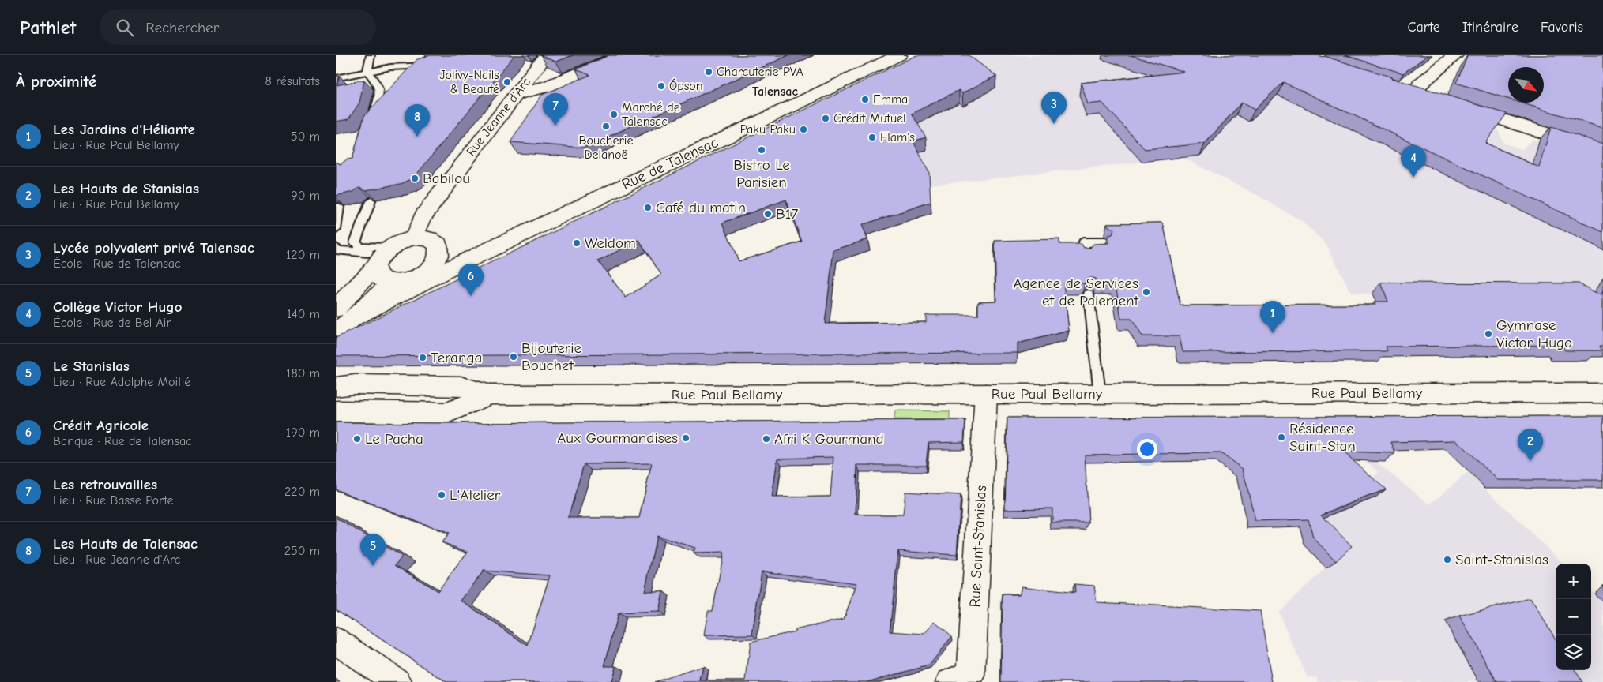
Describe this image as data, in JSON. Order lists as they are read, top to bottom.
{
  "streets": {
    "main road": [
      "Rue Jeanne d'Arc",
      "Rue de Talensac",
      "Rue Paul Bellamy",
      "Rue Saint-Stanislas"
    ]
  },
  "crossings": [
    ["Rue Paul Bellamy", "Rue Saint-Stanislas"]
  ],
  "districts": ["Talensac"],
  "places": [
    "Charcuterie PVA",
    "Jolivy-Nails & Beauté",
    "Ópson",
    "Emma",
    "Marché de Talensac",
    "Crédit Mutuel",
    "Boucherie Delanoë",
    "Paku Paku",
    "Flam's",
    "Bistro Le Parisien",
    "Babilou",
    "Café du matin",
    "B17",
    "Weldom",
    "Agence de Services et de Paiement",
    "Gymnase Victor Hugo",
    "Bijouterie Bouchet",
    "Teranga",
    "Résidence Saint-Stan",
    "Aux Gourmandises",
    "Le Pacha",
    "Afri K Gourmand",
    "L'Atelier",
    "Saint-Stanislas"
  ],
  "north": "bottom right",
  "page": {
    "header": "Pathlet",
    "search": "Rechercher",
    "nav": ["Carte", "Itinéraire", "Favoris"],
    "heading": ["À proximité", "8 résultats"],
    "pins": [
      "3",
      "7",
      "8",
      "4",
      "6",
      "1",
      "2",
      "5"
    ],
    "list": [
      {
        "mark": "1",
        "name": "Les Jardins d'Héliante",
        "note": "Lieu · Rue Paul Bellamy",
        "value": "50 m"
      },
      {
        "mark": "2",
        "name": "Les Hauts de Stanislas",
        "note": "Lieu · Rue Paul Bellamy",
        "value": "90 m"
      },
      {
        "mark": "3",
        "name": "Lycée polyvalent privé Talensac",
        "note": "École · Rue de Talensac",
        "value": "120 m"
      },
      {
        "mark": "4",
        "name": "Collège Victor Hugo",
        "note": "École · Rue de Bel Air",
        "value": "140 m"
      },
      {
        "mark": "5",
        "name": "Le Stanislas",
        "note": "Lieu · Rue Adolphe Moitié",
        "value": "180 m"
      },
      {
        "mark": "6",
        "name": "Crédit Agricole",
        "note": "Banque · Rue de Talensac",
        "value": "190 m"
      },
      {
        "mark": "7",
        "name": "Les retrouvailles",
        "note": "Lieu · Rue Basse Porte",
        "value": "220 m"
      },
      {
        "mark": "8",
        "name": "Les Hauts de Talensac",
        "note": "Lieu · Rue Jeanne d'Arc",
        "value": "250 m"
      }
    ],
    "map_buttons": ["+", "−"]
  }
}
